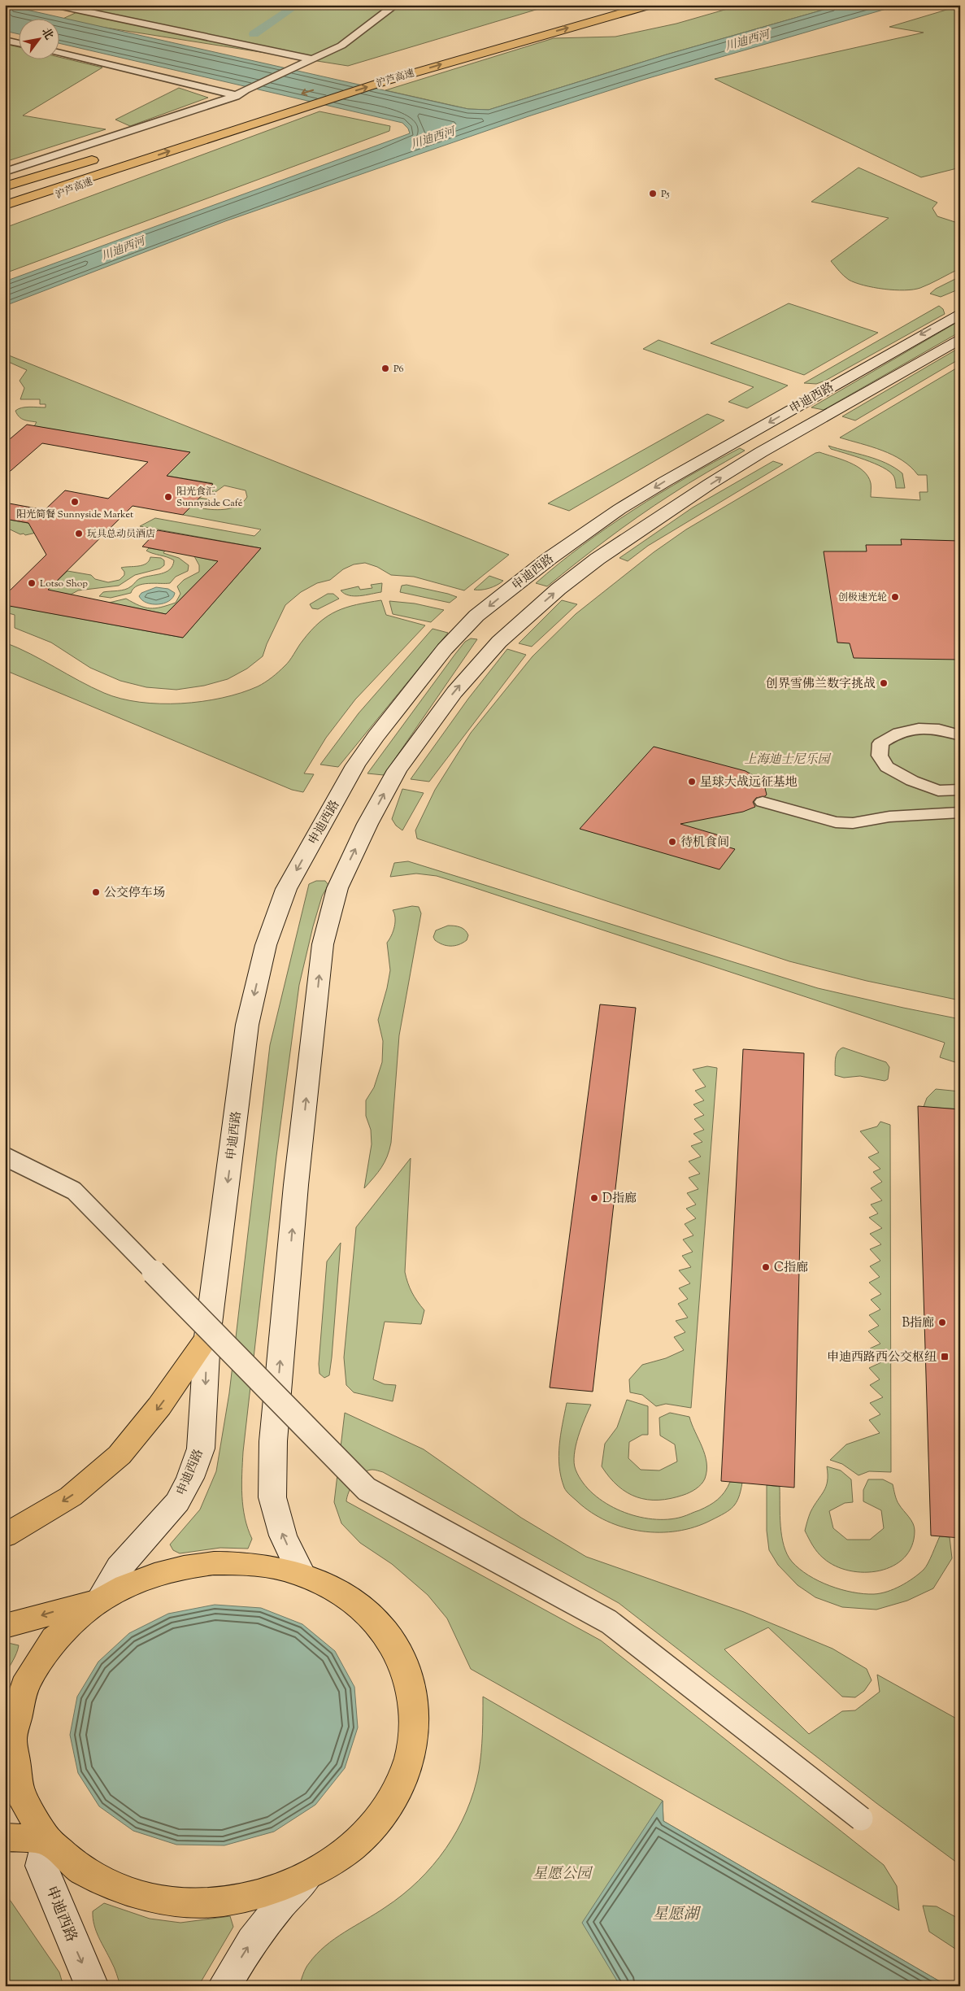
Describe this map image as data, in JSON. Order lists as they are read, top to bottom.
{
  "streets": {
    "highway": ["沪芦高速"],
    "street": ["申迪西路"]
  },
  "one_way": ["沪芦高速"],
  "water": ["川迪西河", "星愿湖"],
  "parks": ["上海迪士尼乐园", "星愿公园"],
  "places": {
    "other": [
      "P5",
      "P6",
      "阳光食汇 Sunnyside Café",
      "阳光简餐 Sunnyside Market",
      "玩具总动员酒店",
      "Lotso Shop",
      "创极速光轮",
      "创界雪佛兰数字挑战",
      "星球大战远征基地",
      "待机食间",
      "公交停车场",
      "D指廊",
      "C指廊",
      "B指廊"
    ],
    "transit": ["申迪西路西公交枢纽"]
  },
  "north": "top right"
}
